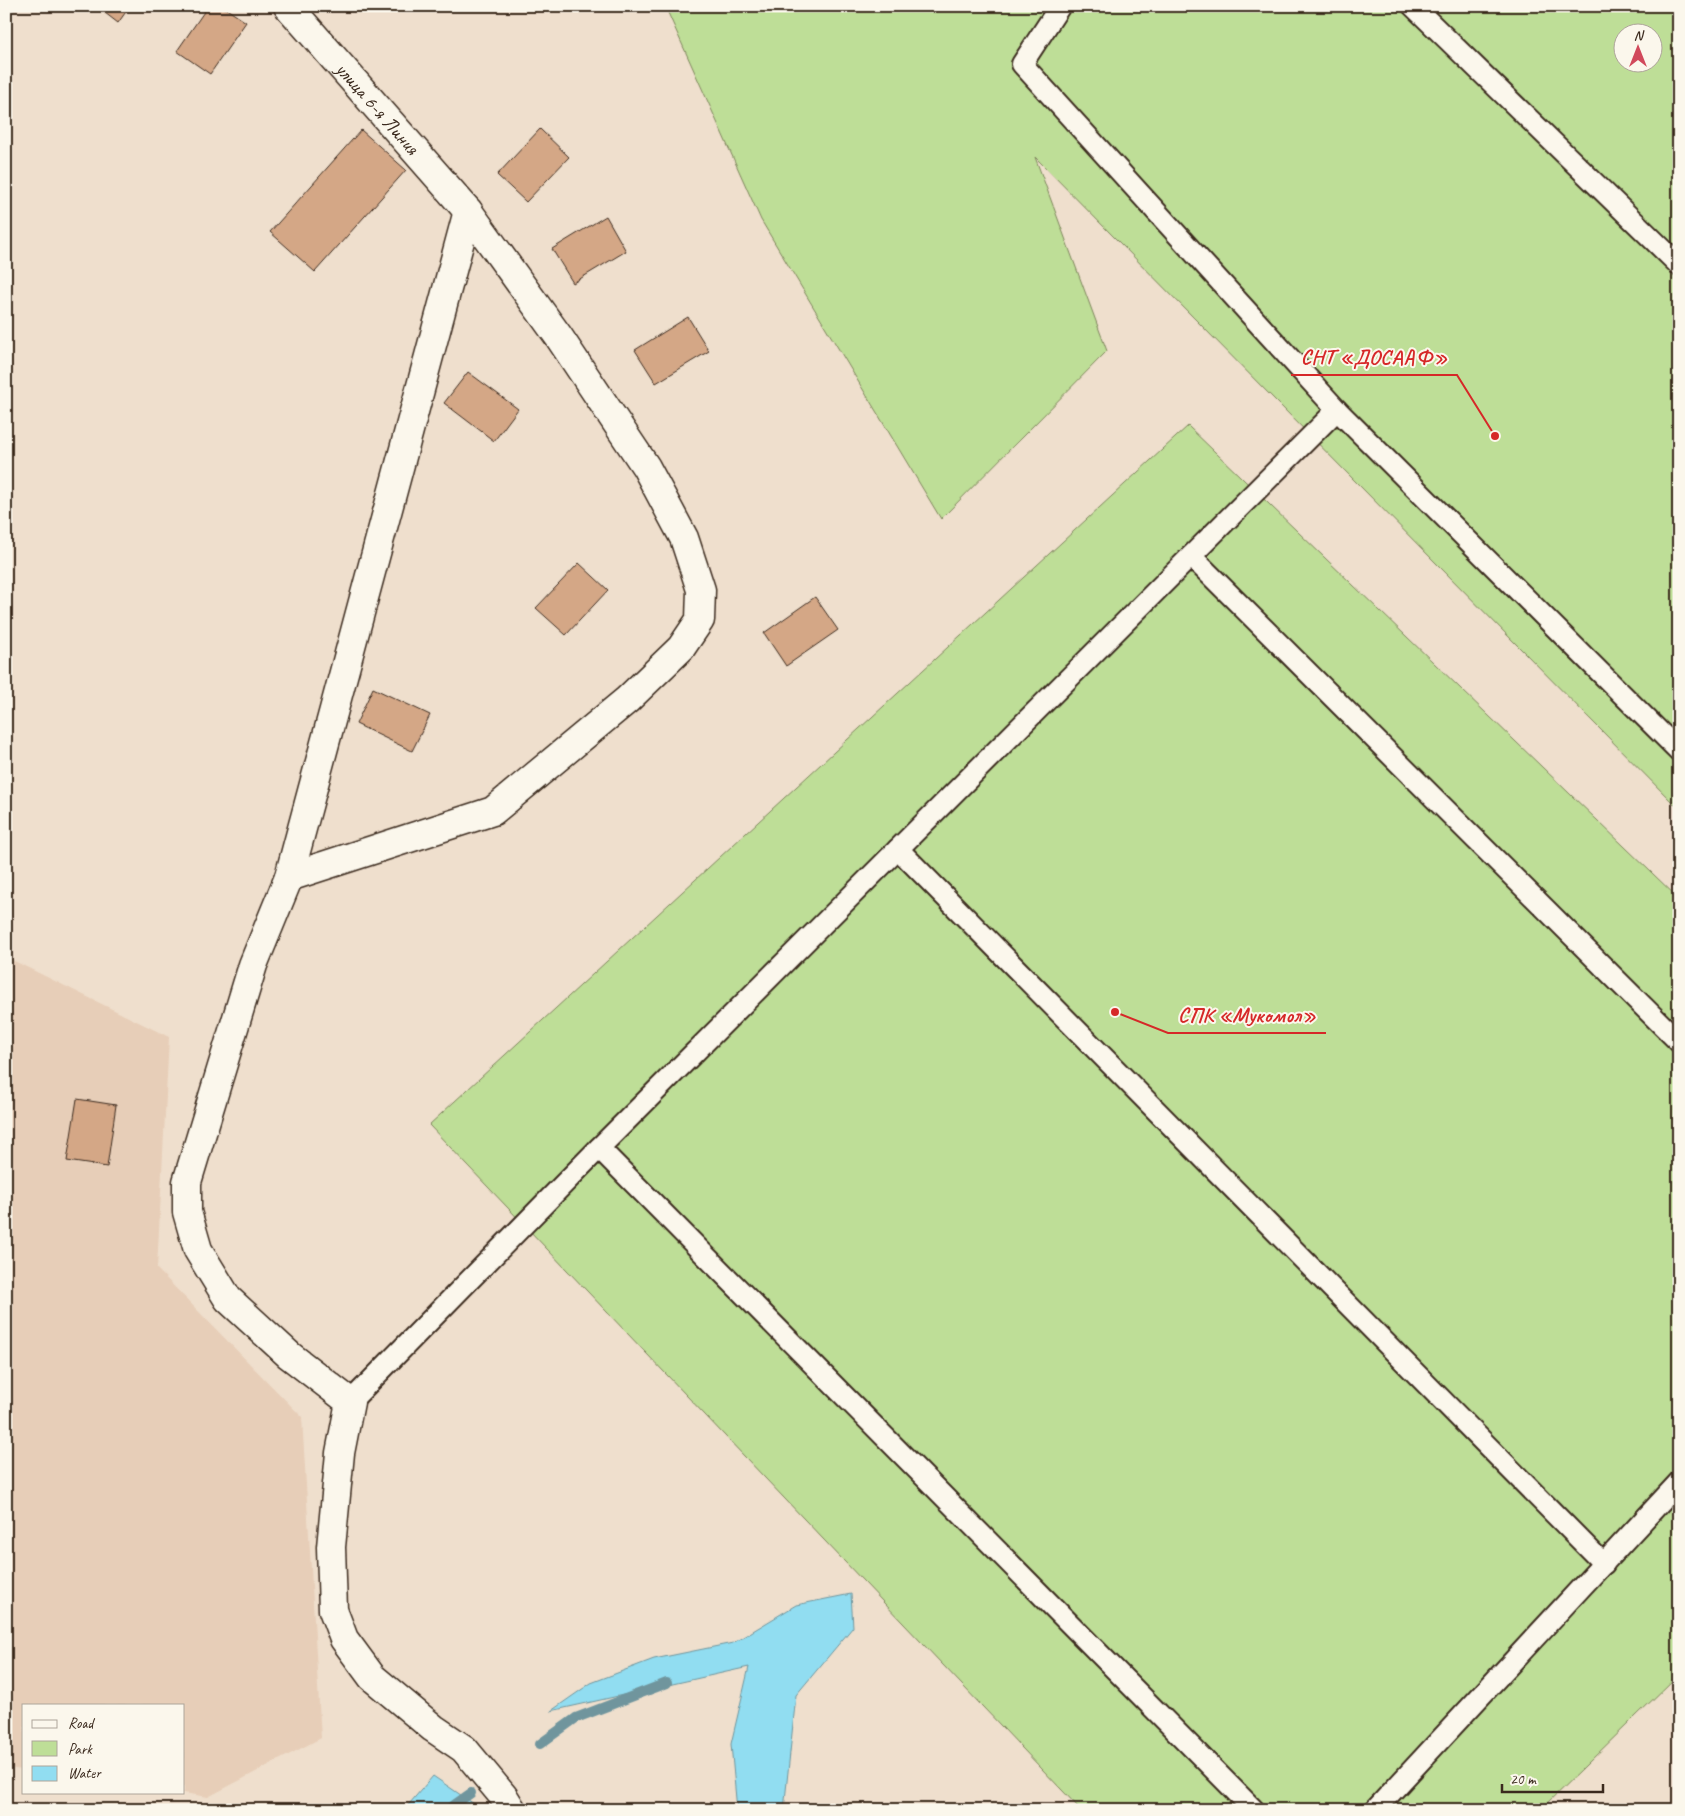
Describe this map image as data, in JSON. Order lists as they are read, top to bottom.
{
  "streets": {
    "street": ["улица 6-я Линия"]
  },
  "places": ["СНТ «ДОСААФ»", "СПК «Мукомол»"],
  "legend": ["Road", "Park", "Water"],
  "scale_bar": "20 m",
  "north": "top"
}
